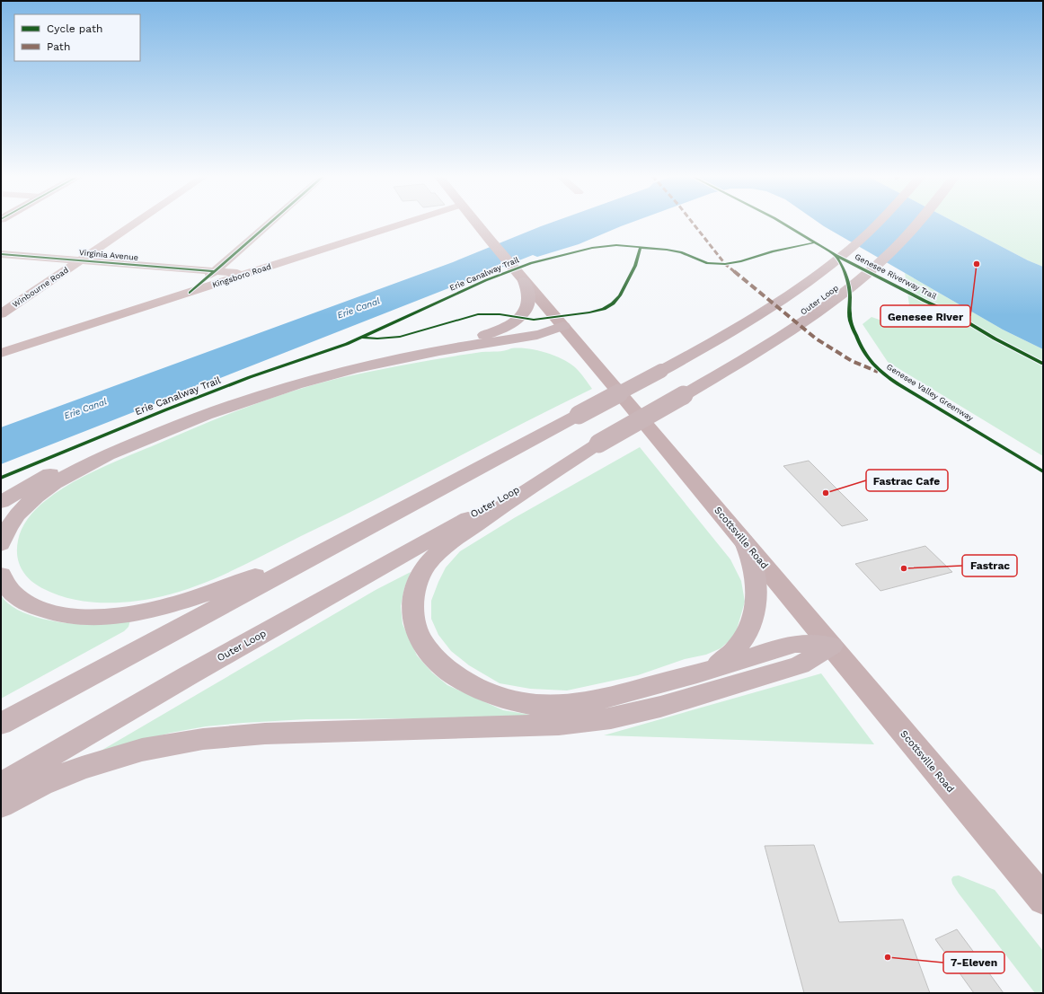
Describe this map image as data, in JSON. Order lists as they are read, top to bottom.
{
  "streets": {
    "highway": ["Outer Loop"],
    "main road": ["Scottsville Road"],
    "street": ["Virginia Avenue", "Kingsboro Road", "Winbourne Road"],
    "cycle path": ["Erie Canalway Trail", "Genesee Riverway Trail", "Genesee Valley Greenway"]
  },
  "crossings": [
    ["Virginia Avenue", "Kingsboro Road"],
    ["Virginia Avenue", "Winbourne Road"]
  ],
  "water": ["Erie Canal"],
  "places": [
    "Genesee River",
    "Fastrac Cafe",
    "Fastrac",
    "7-Eleven"
  ],
  "legend": ["Cycle path", "Path"]
}
